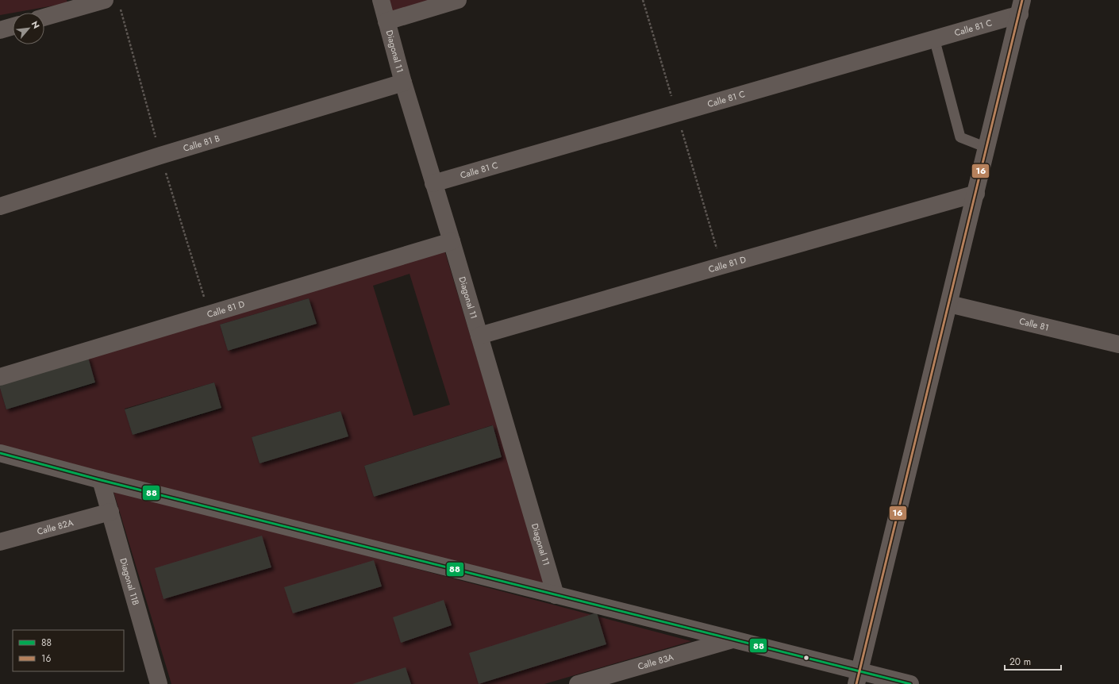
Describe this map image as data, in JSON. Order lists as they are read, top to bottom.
{
  "streets": {
    "street": [
      "Calle 81 C",
      "Diagonal 11",
      "Calle 81 B",
      "Calle 81 D",
      "Calle 81",
      "Calle 82A",
      "Diagonal 11B",
      "Calle 83A"
    ]
  },
  "crossings": [
    ["Calle 81 C", "Diagonal 11"],
    ["Diagonal 11", "Calle 81 B"],
    ["Diagonal 11", "Calle 81 D"],
    ["Calle 82A", "Diagonal 11B"]
  ],
  "lines": ["transit line 16", "transit line 88"],
  "legend": ["88", "16"],
  "scale_bar": "20 m",
  "north": "top right"
}
